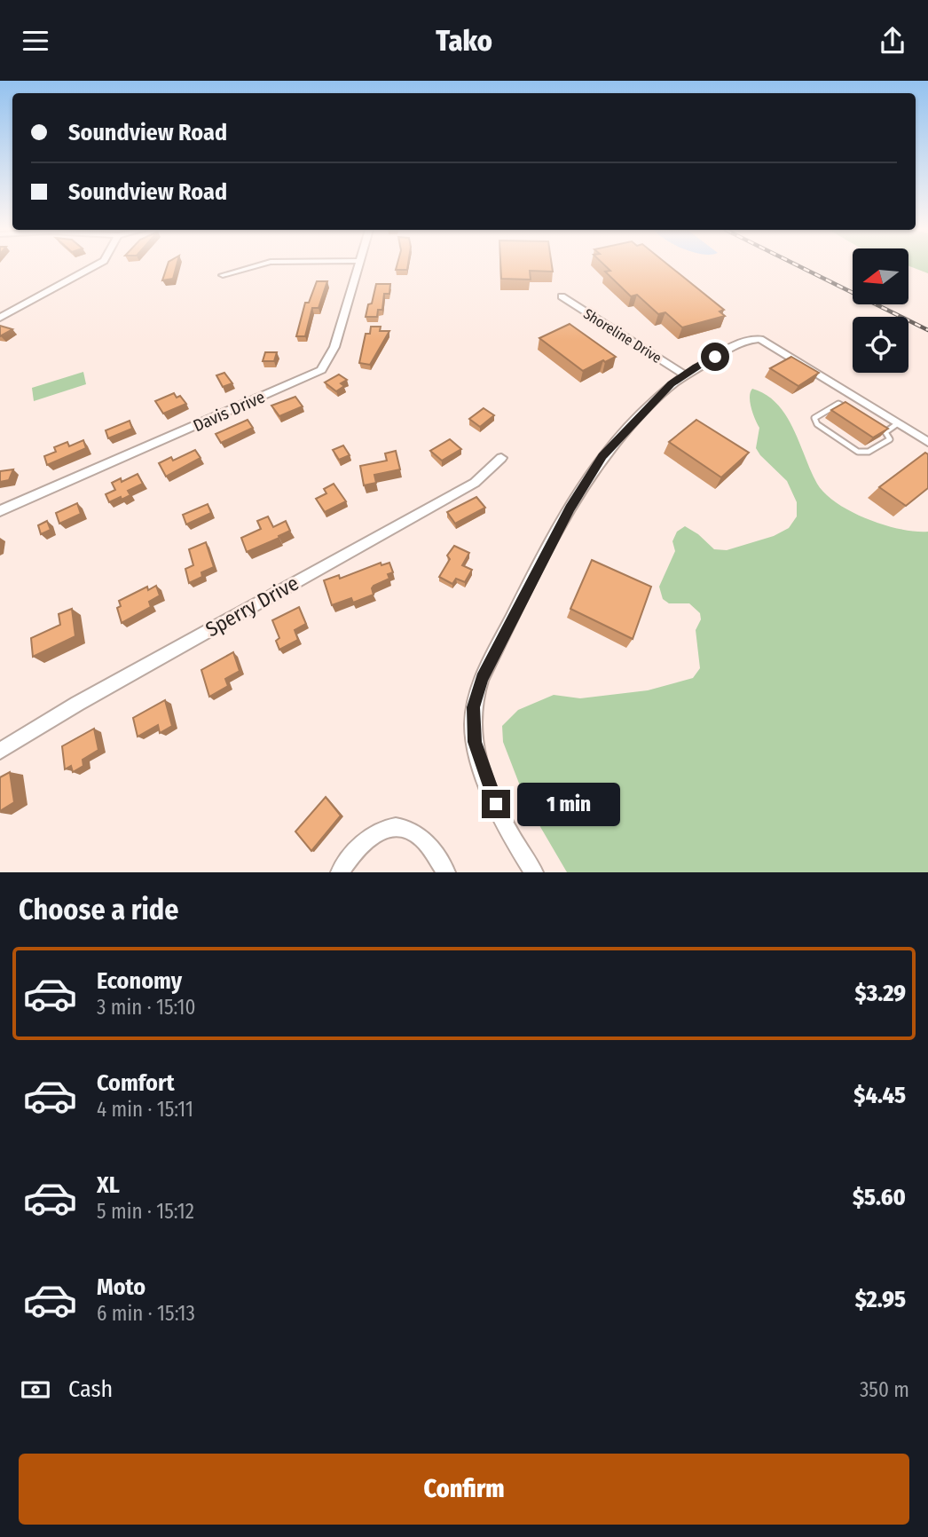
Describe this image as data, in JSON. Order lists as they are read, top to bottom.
{
  "streets": {
    "street": ["Shoreline Drive", "Davis Drive", "Sperry Drive"]
  },
  "north": "left",
  "page": {
    "header": "Tako",
    "banner": ["Soundview Road", "Soundview Road"],
    "bubble": "1 min",
    "heading": "Choose a ride",
    "list": [
      {
        "name": "Economy",
        "note": "3 min · 15:10",
        "value": "$3.29"
      },
      {
        "name": "Comfort",
        "note": "4 min · 15:11",
        "value": "$4.45"
      },
      {
        "name": "XL",
        "note": "5 min · 15:12",
        "value": "$5.60"
      },
      {
        "name": "Moto",
        "note": "6 min · 15:13",
        "value": "$2.95"
      }
    ],
    "pay": ["Cash", "350 m"],
    "buttons": "Confirm"
  }
}
